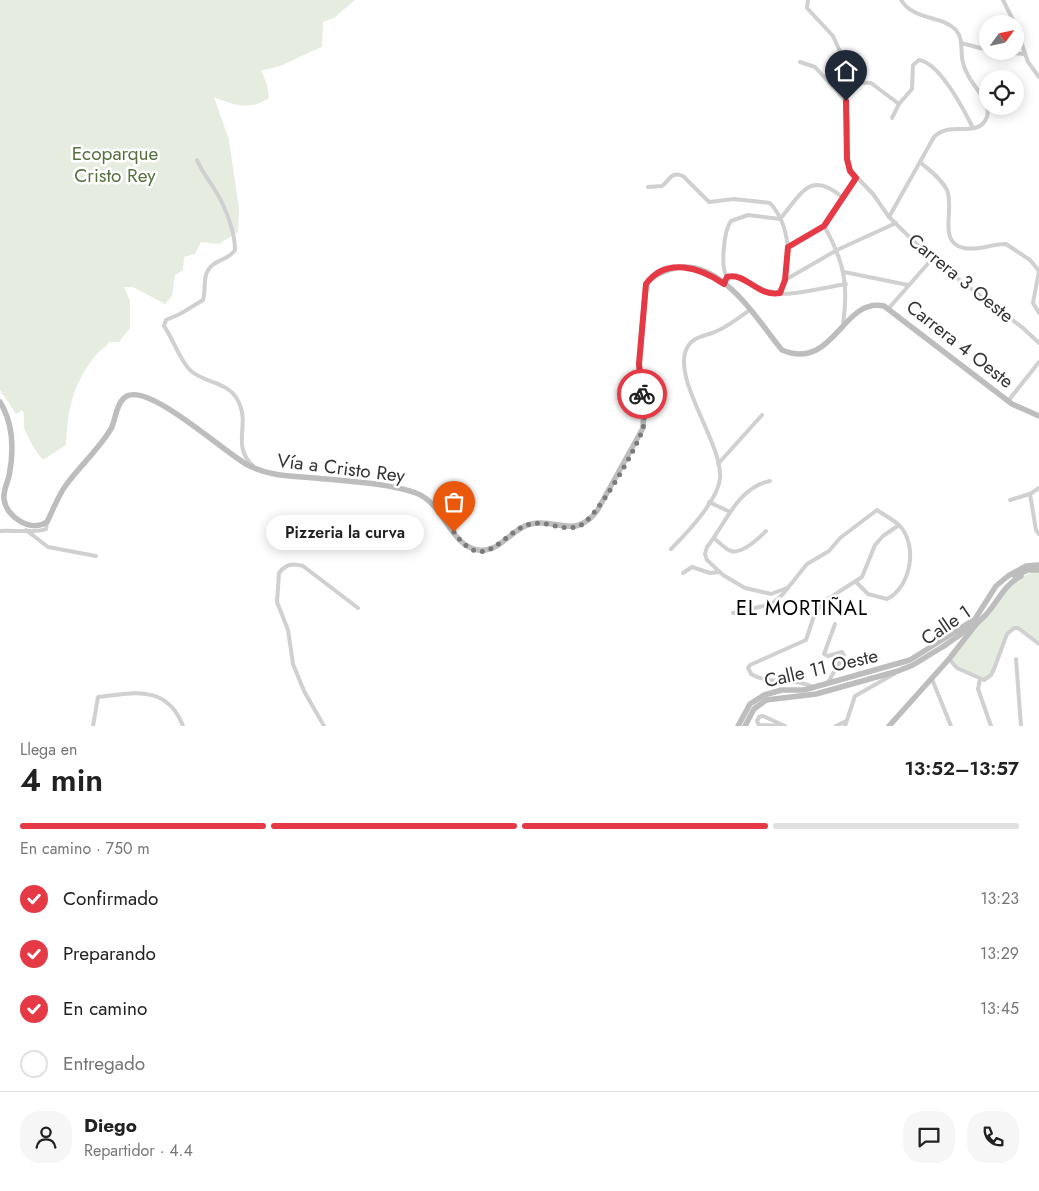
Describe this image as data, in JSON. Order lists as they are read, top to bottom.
{
  "streets": {
    "street": [
      "Carrera 3 Oeste",
      "Carrera 4 Oeste",
      "Vía a Cristo Rey",
      "Calle 1",
      "Calle 11 Oeste"
    ]
  },
  "crossings": [
    ["Carrera 4 Oeste", "Vía a Cristo Rey"],
    ["Calle 1", "Calle 11 Oeste"]
  ],
  "districts": ["EL MORTIÑAL"],
  "parks": ["Ecoparque Cristo Rey"],
  "places": ["Pizzeria la curva"],
  "north": "top right",
  "page": {
    "bubble": "Pizzeria la curva",
    "heading": ["4 min", "Llega en", "13:52–13:57"],
    "panel": ["Diego", "Repartidor · 4.4"],
    "bar": "En camino · 750 m",
    "list": [
      ["Confirmado", "13:23"],
      ["Preparando", "13:29"],
      ["En camino", "13:45"],
      "Entregado"
    ]
  }
}
